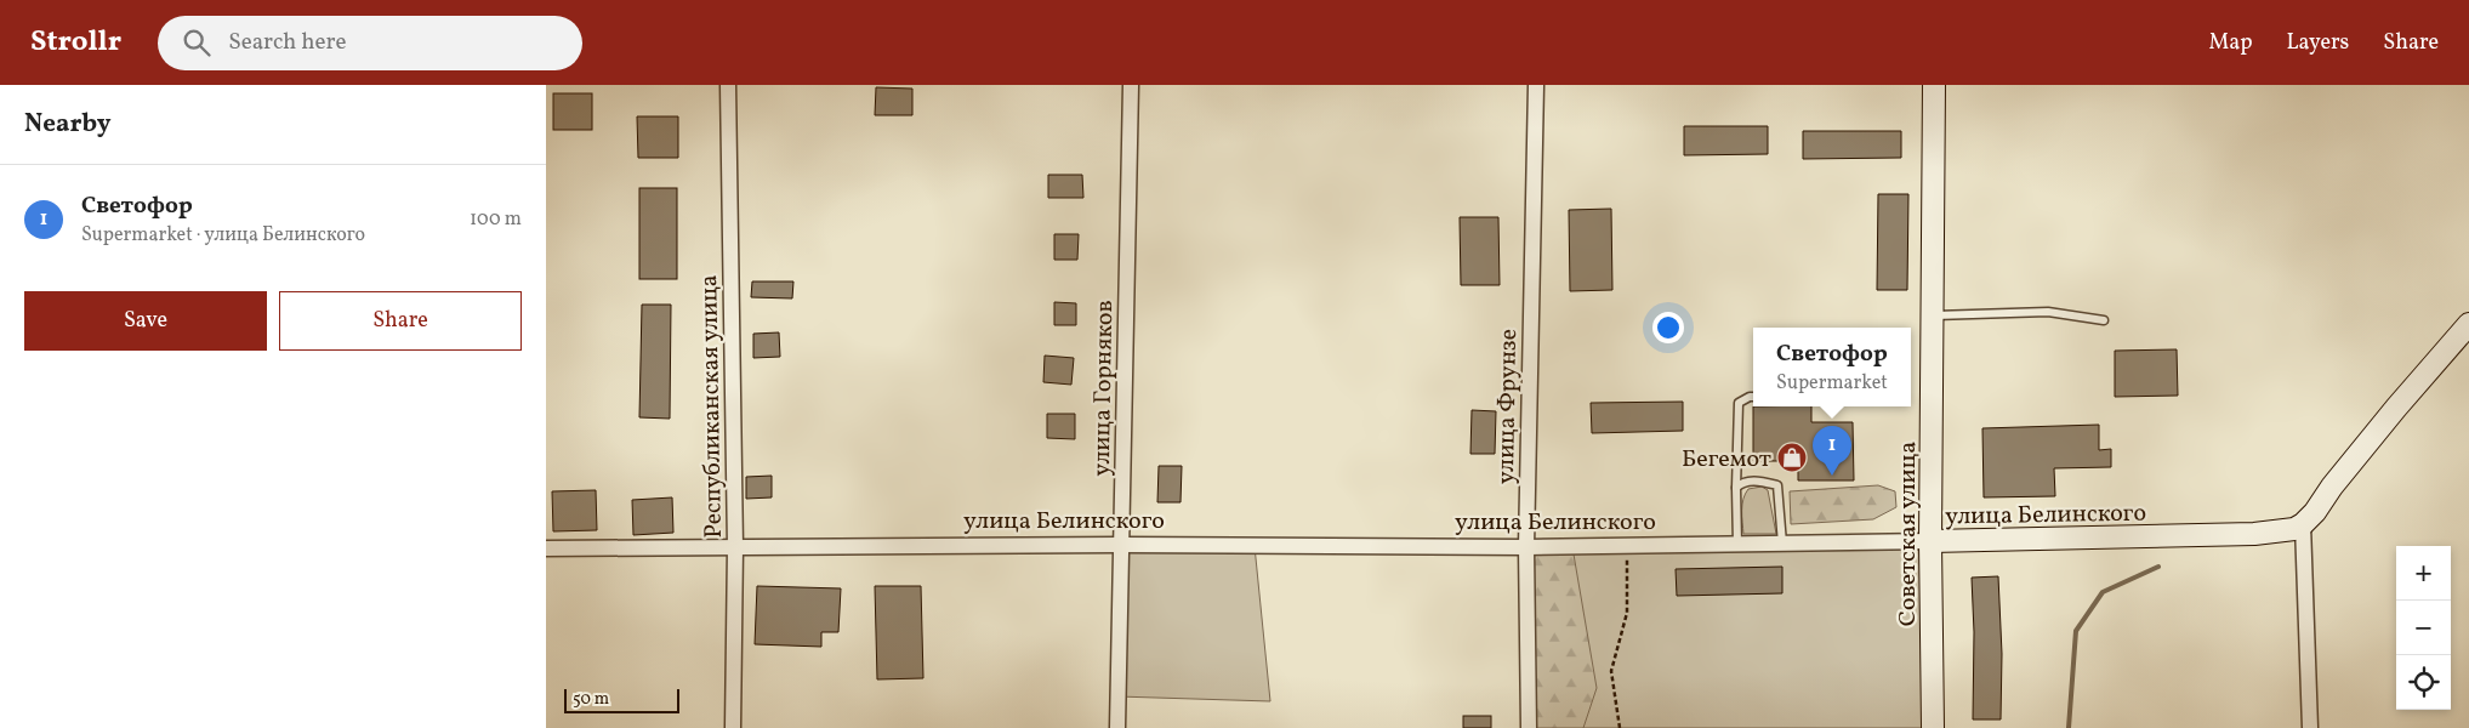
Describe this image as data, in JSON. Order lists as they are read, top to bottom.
{
  "streets": {
    "street": [
      "улица Горняков",
      "Республиканская улица",
      "улица Фрунзе",
      "улица Белинского",
      "Советская улица"
    ]
  },
  "crossings": [
    ["улица Горняков", "улица Белинского"],
    ["Республиканская улица", "улица Белинского"],
    ["улица Фрунзе", "улица Белинского"],
    ["улица Белинского", "Советская улица"]
  ],
  "places": {
    "shop": ["Бегемот"]
  },
  "scale_bar": "50 m",
  "page": {
    "header": "Strollr",
    "search": "Search here",
    "nav": ["Map", "Layers", "Share"],
    "heading": "Nearby",
    "list": [
      {
        "mark": "1",
        "name": "Светофор",
        "note": "Supermarket · улица Белинского",
        "value": "100 m"
      }
    ],
    "buttons": ["Save", "Share"],
    "popup": ["Светофор", "Supermarket"],
    "pins": "1",
    "map_buttons": ["+", "−"],
    "scale": "50 m"
  }
}
